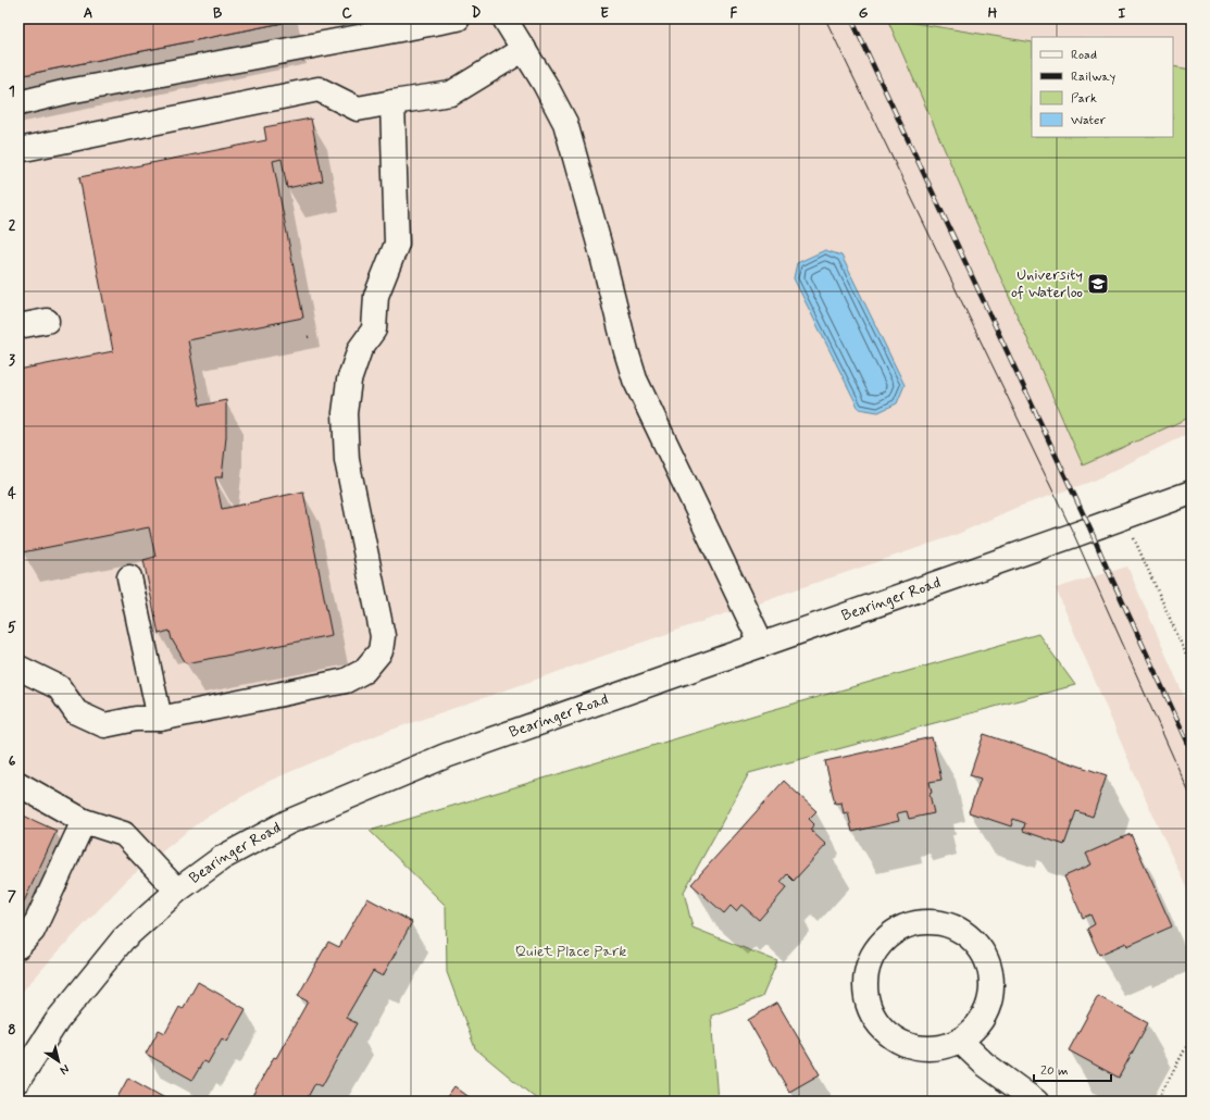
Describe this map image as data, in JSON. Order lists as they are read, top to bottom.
{
  "streets": {
    "street": ["Bearinger Road"]
  },
  "parks": ["Quiet Place Park"],
  "places": {
    "school or university": ["University of Waterloo"]
  },
  "legend": [
    "Road",
    "Railway",
    "Park",
    "Water"
  ],
  "scale_bar": "20 m",
  "north": "bottom right",
  "grid": {
    "columns": [
      "A",
      "B",
      "C",
      "D",
      "E",
      "F",
      "G",
      "H",
      "I"
    ],
    "rows": [
      "1",
      "2",
      "3",
      "4",
      "5",
      "6",
      "7",
      "8"
    ]
  }
}
